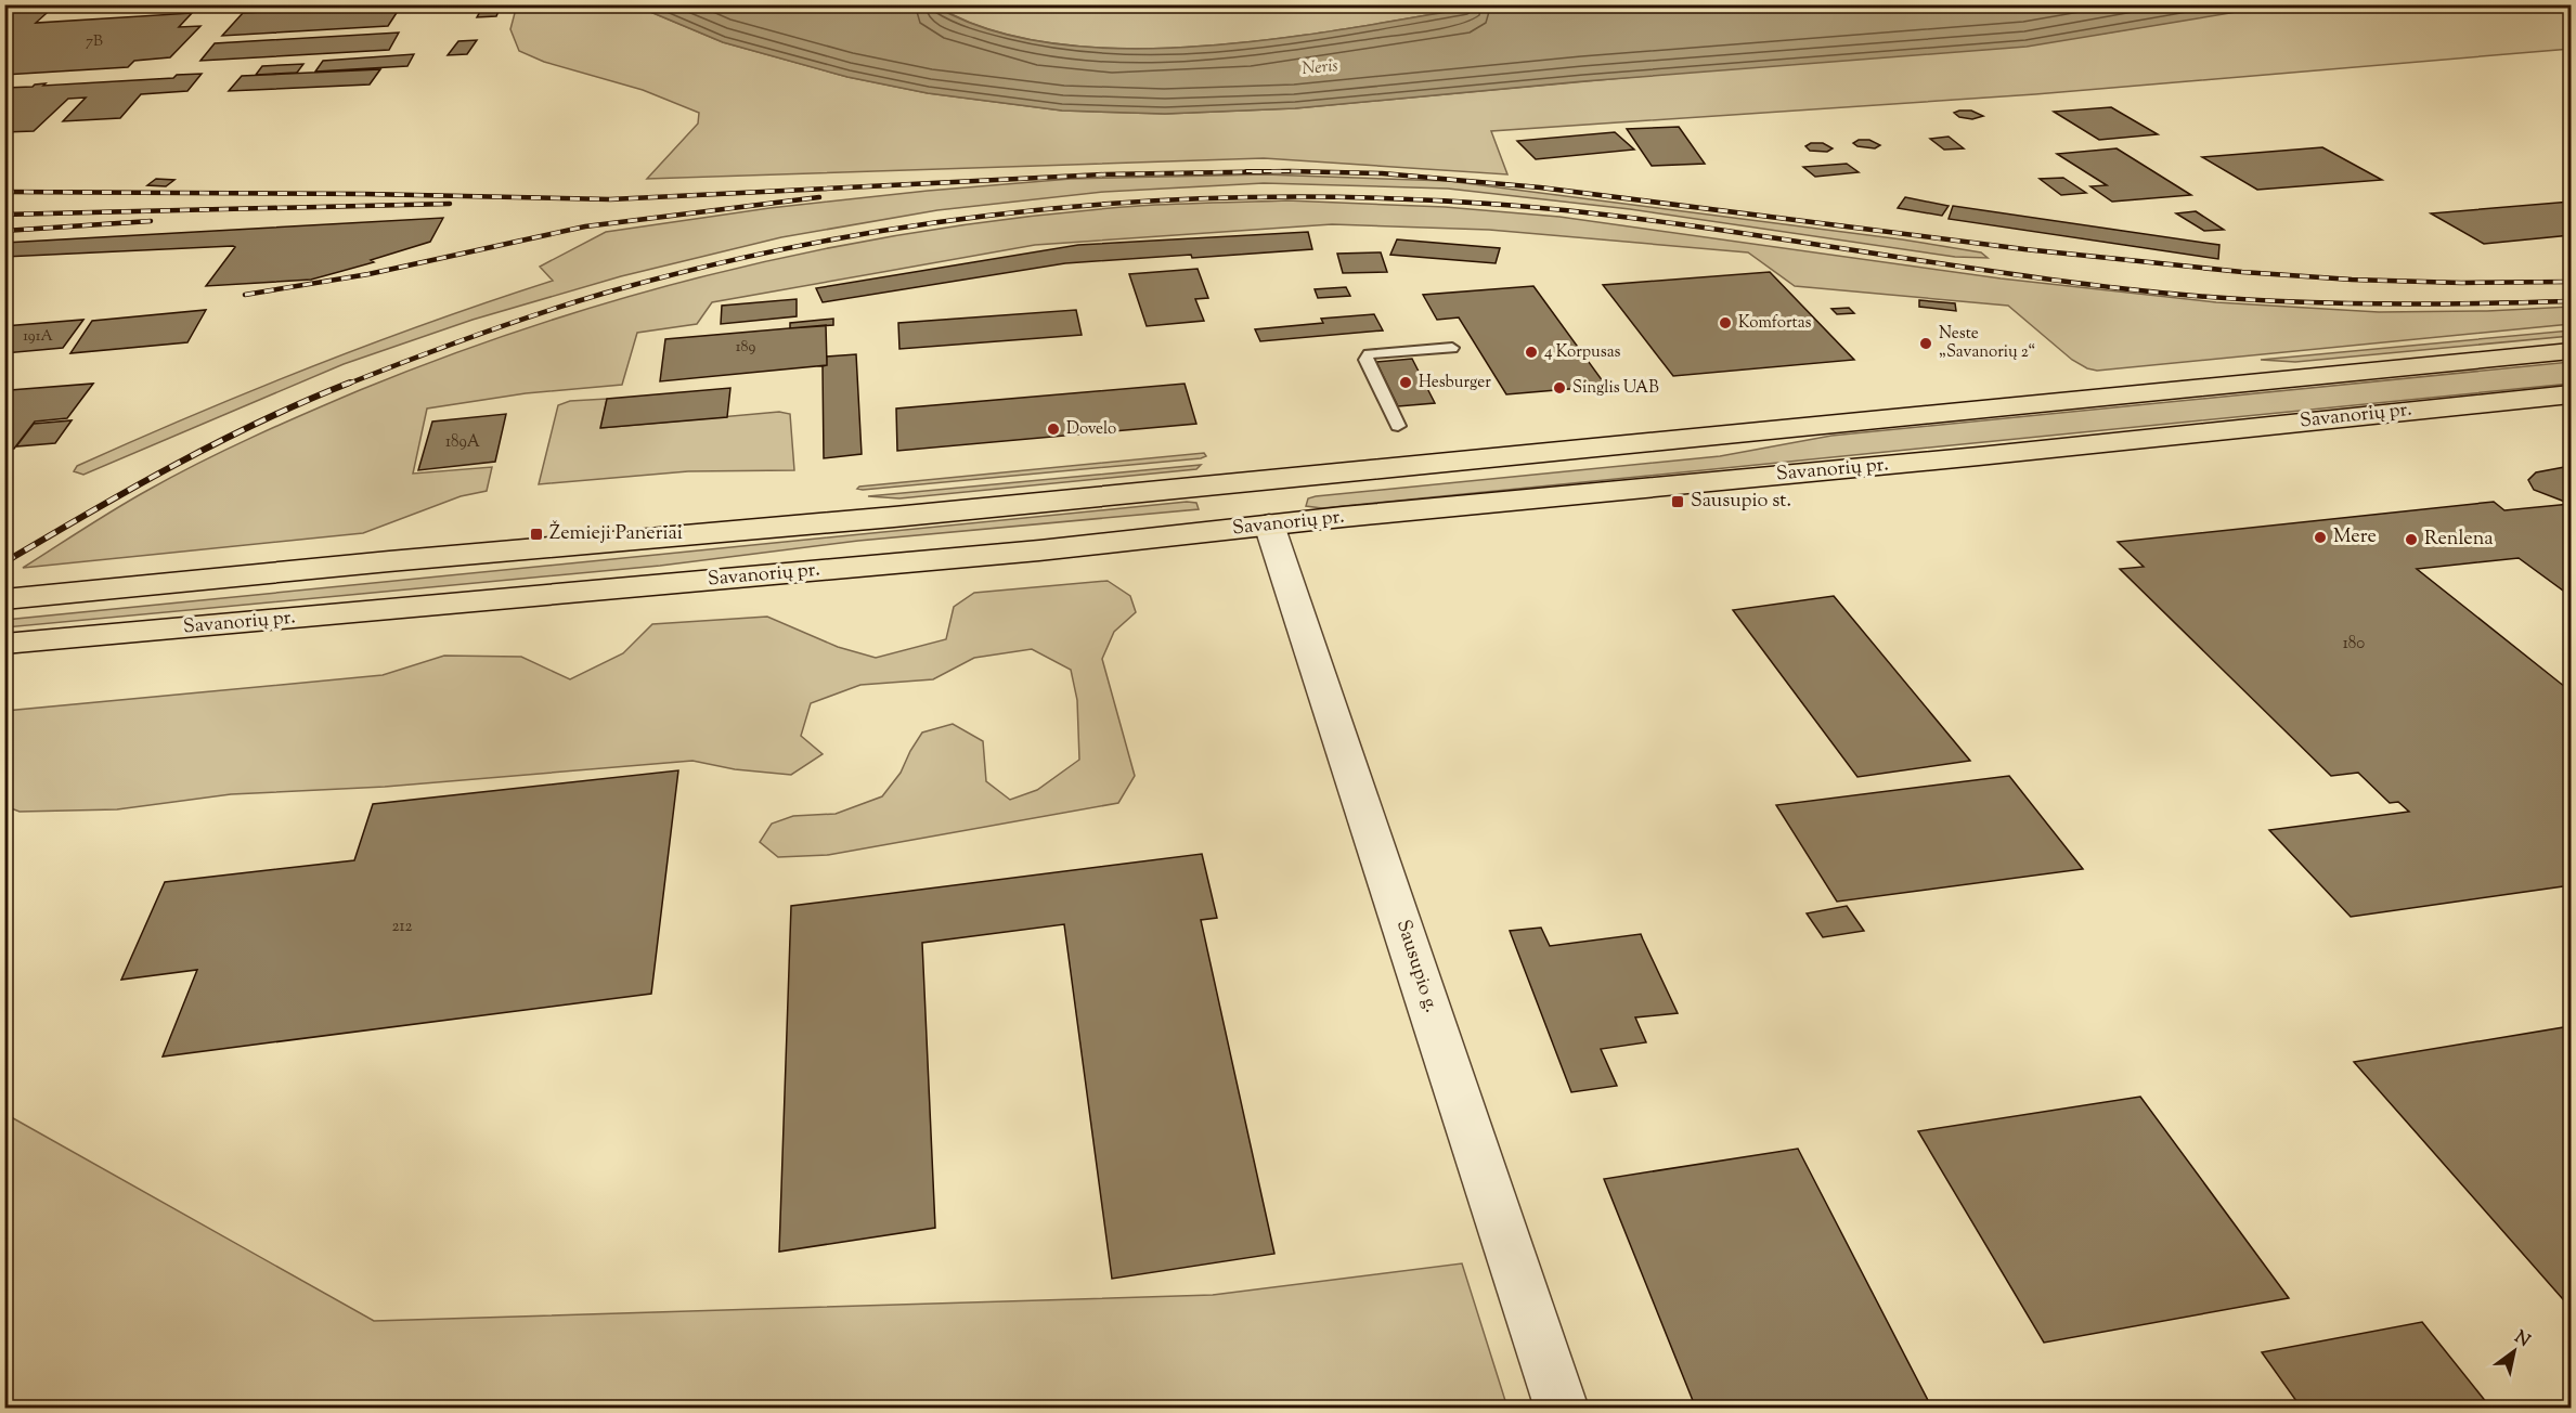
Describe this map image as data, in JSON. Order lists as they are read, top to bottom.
{
  "streets": {
    "highway": ["Savanorių pr."],
    "street": ["Sausupio g."]
  },
  "crossings": [
    ["Savanorių pr.", "Sausupio g."]
  ],
  "water": ["Neris"],
  "places": {
    "other": [
      "Komfortas",
      "Neste „Savanorių 2“",
      "4 Korpusas",
      "Hesburger",
      "Singlis UAB",
      "Dovelo",
      "Mere",
      "Renlena"
    ],
    "transit": ["Sausupio st.", "Žemieji Paneriai"]
  },
  "house_numbers": [
    "7B",
    "191A",
    "189",
    "189A",
    "180",
    "212"
  ],
  "north": "top right"
}
